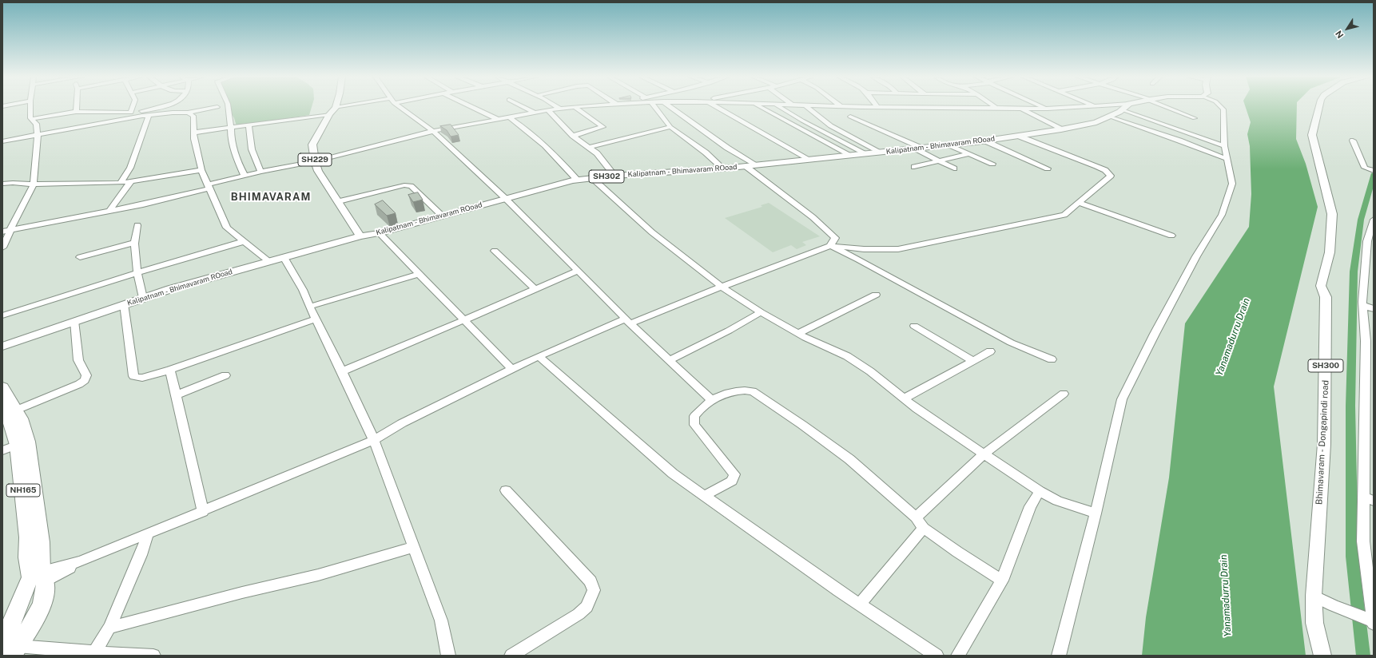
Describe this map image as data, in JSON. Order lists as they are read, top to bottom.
{
  "streets": {
    "highway": ["NH165"],
    "main road": [
      "Kalipatnam - Bhimavaram ROoad",
      "SH229",
      "SH302",
      "SH300",
      "Bhimavaram - Dongapindi road"
    ]
  },
  "crossings": [
    ["Kalipatnam - Bhimavaram ROoad", "SH229"]
  ],
  "districts": ["BHIMAVARAM"],
  "water": ["Yanamadurru Drain"],
  "north": "bottom left"
}
